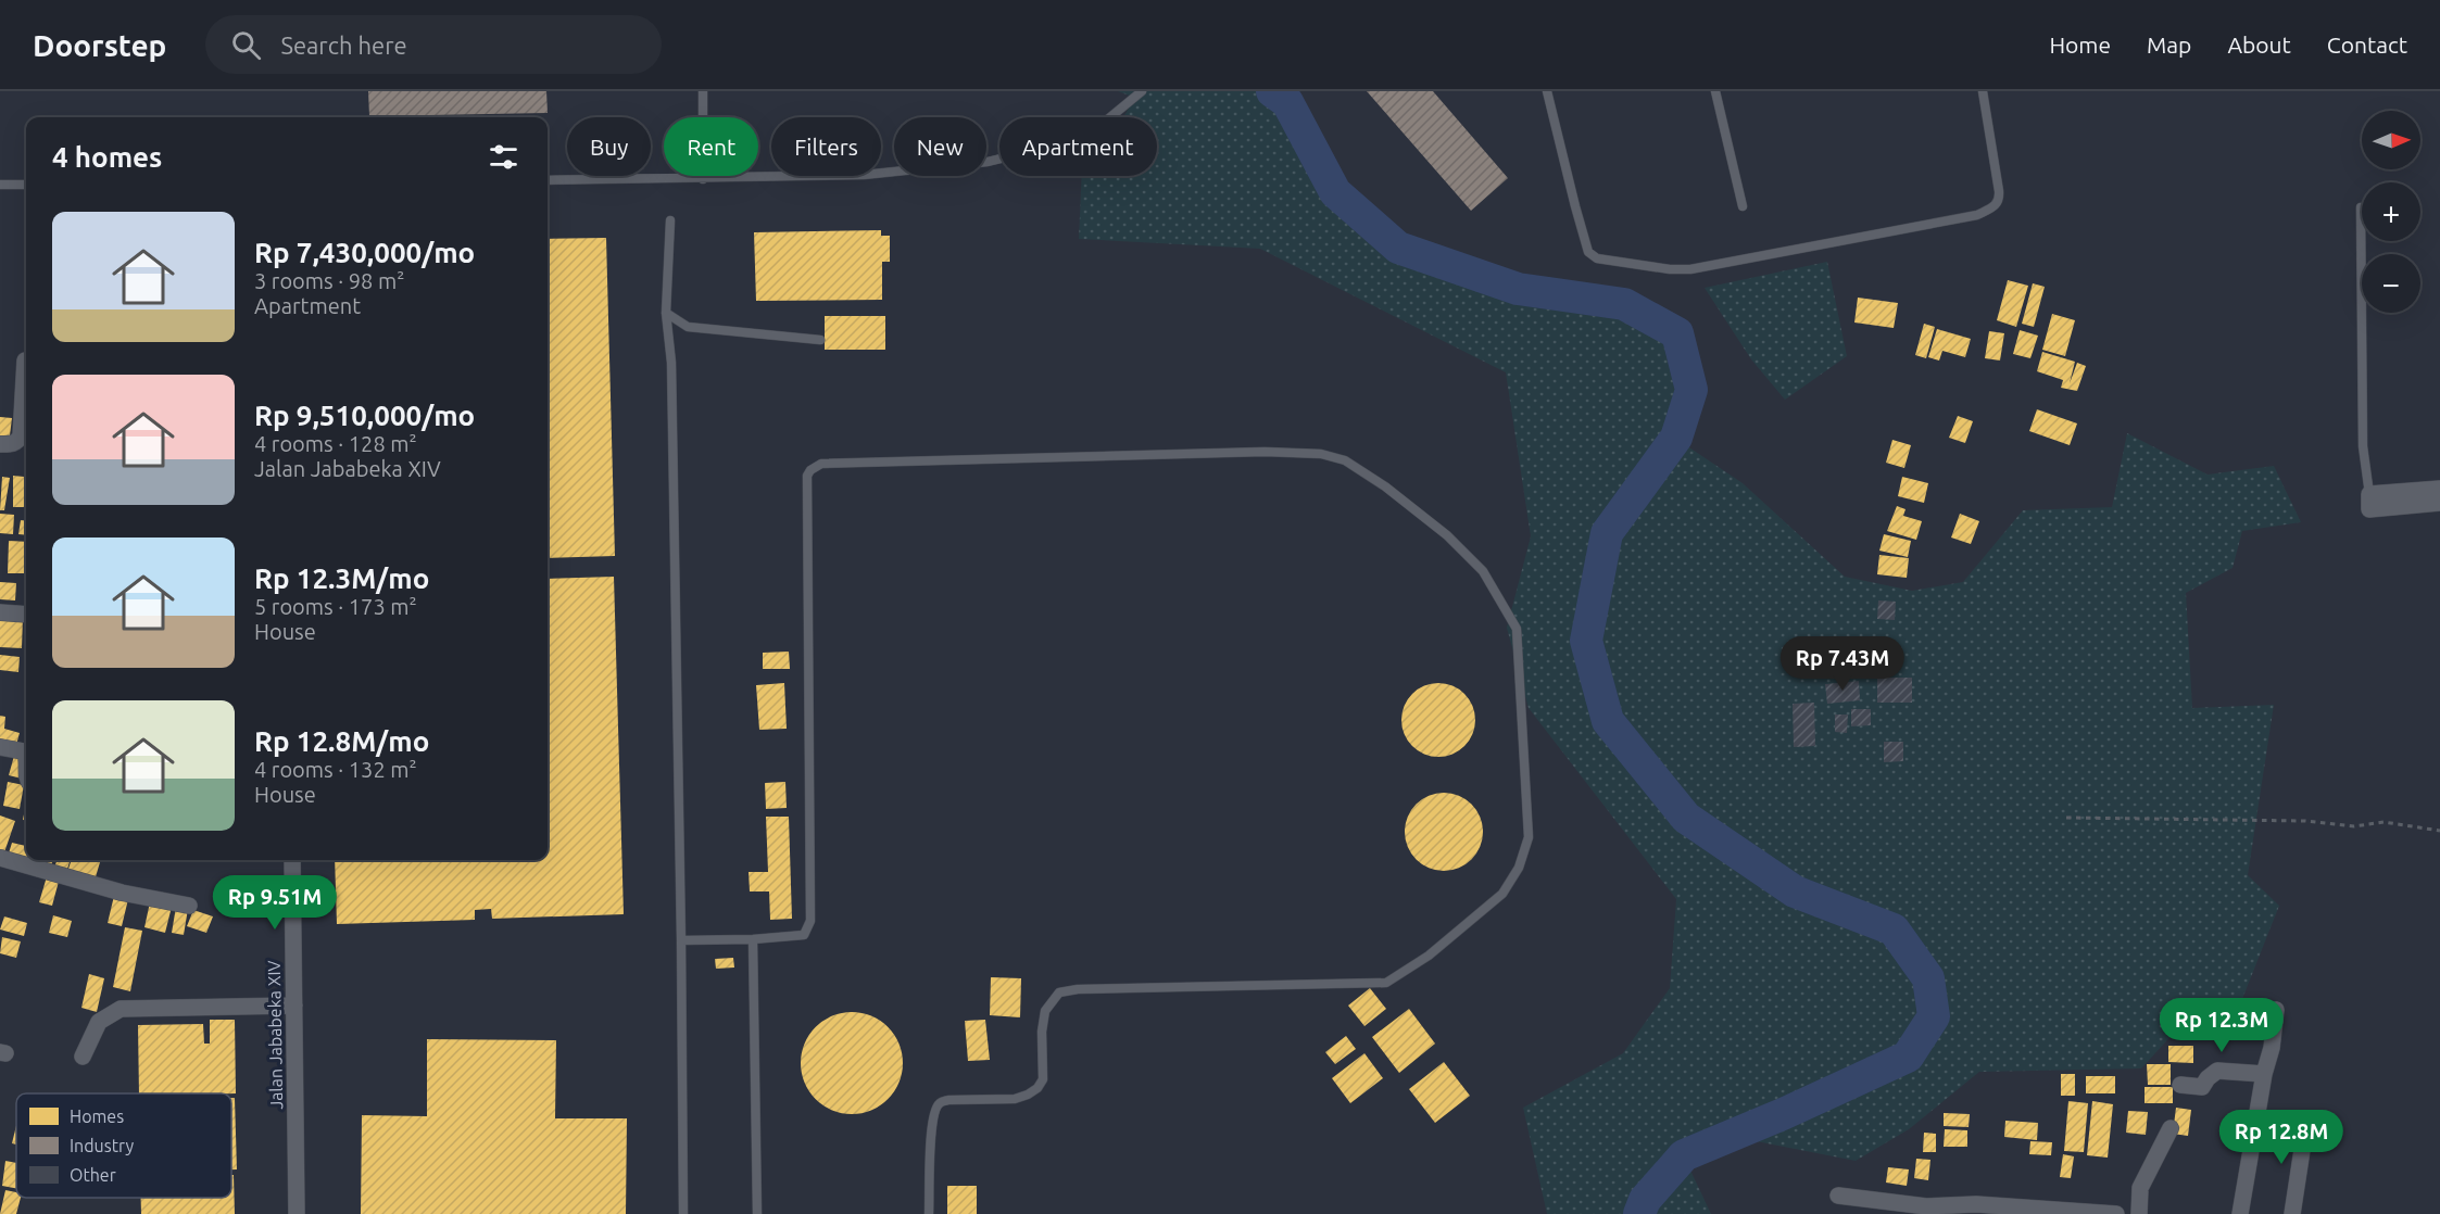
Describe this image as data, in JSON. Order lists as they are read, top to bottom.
{
  "streets": {
    "street": ["Jalan Jababeka XIV"]
  },
  "legend": ["Homes", "Industry", "Other"],
  "north": "right",
  "page": {
    "header": "Doorstep",
    "search": "Search here",
    "nav": [
      "Home",
      "Map",
      "About",
      "Contact"
    ],
    "map_buttons": ["+", "−"],
    "chip": [
      "Buy",
      "Rent",
      "Filters",
      "New",
      "Apartment"
    ],
    "heading": "4 homes",
    "list": [
      {
        "name": "Rp 7,430,000/mo",
        "note": "3 rooms · 98 m² · Apartment"
      },
      {
        "name": "Rp 9,510,000/mo",
        "note": "4 rooms · 128 m² · Jalan Jababeka XIV"
      },
      {
        "name": "Rp 12.3M/mo",
        "note": "5 rooms · 173 m² · House"
      },
      {
        "name": "Rp 12.8M/mo",
        "note": "4 rooms · 132 m² · House"
      }
    ],
    "price": [
      "Rp 7.43M",
      "Rp 9.51M",
      "Rp 12.3M",
      "Rp 12.8M"
    ]
  }
}
